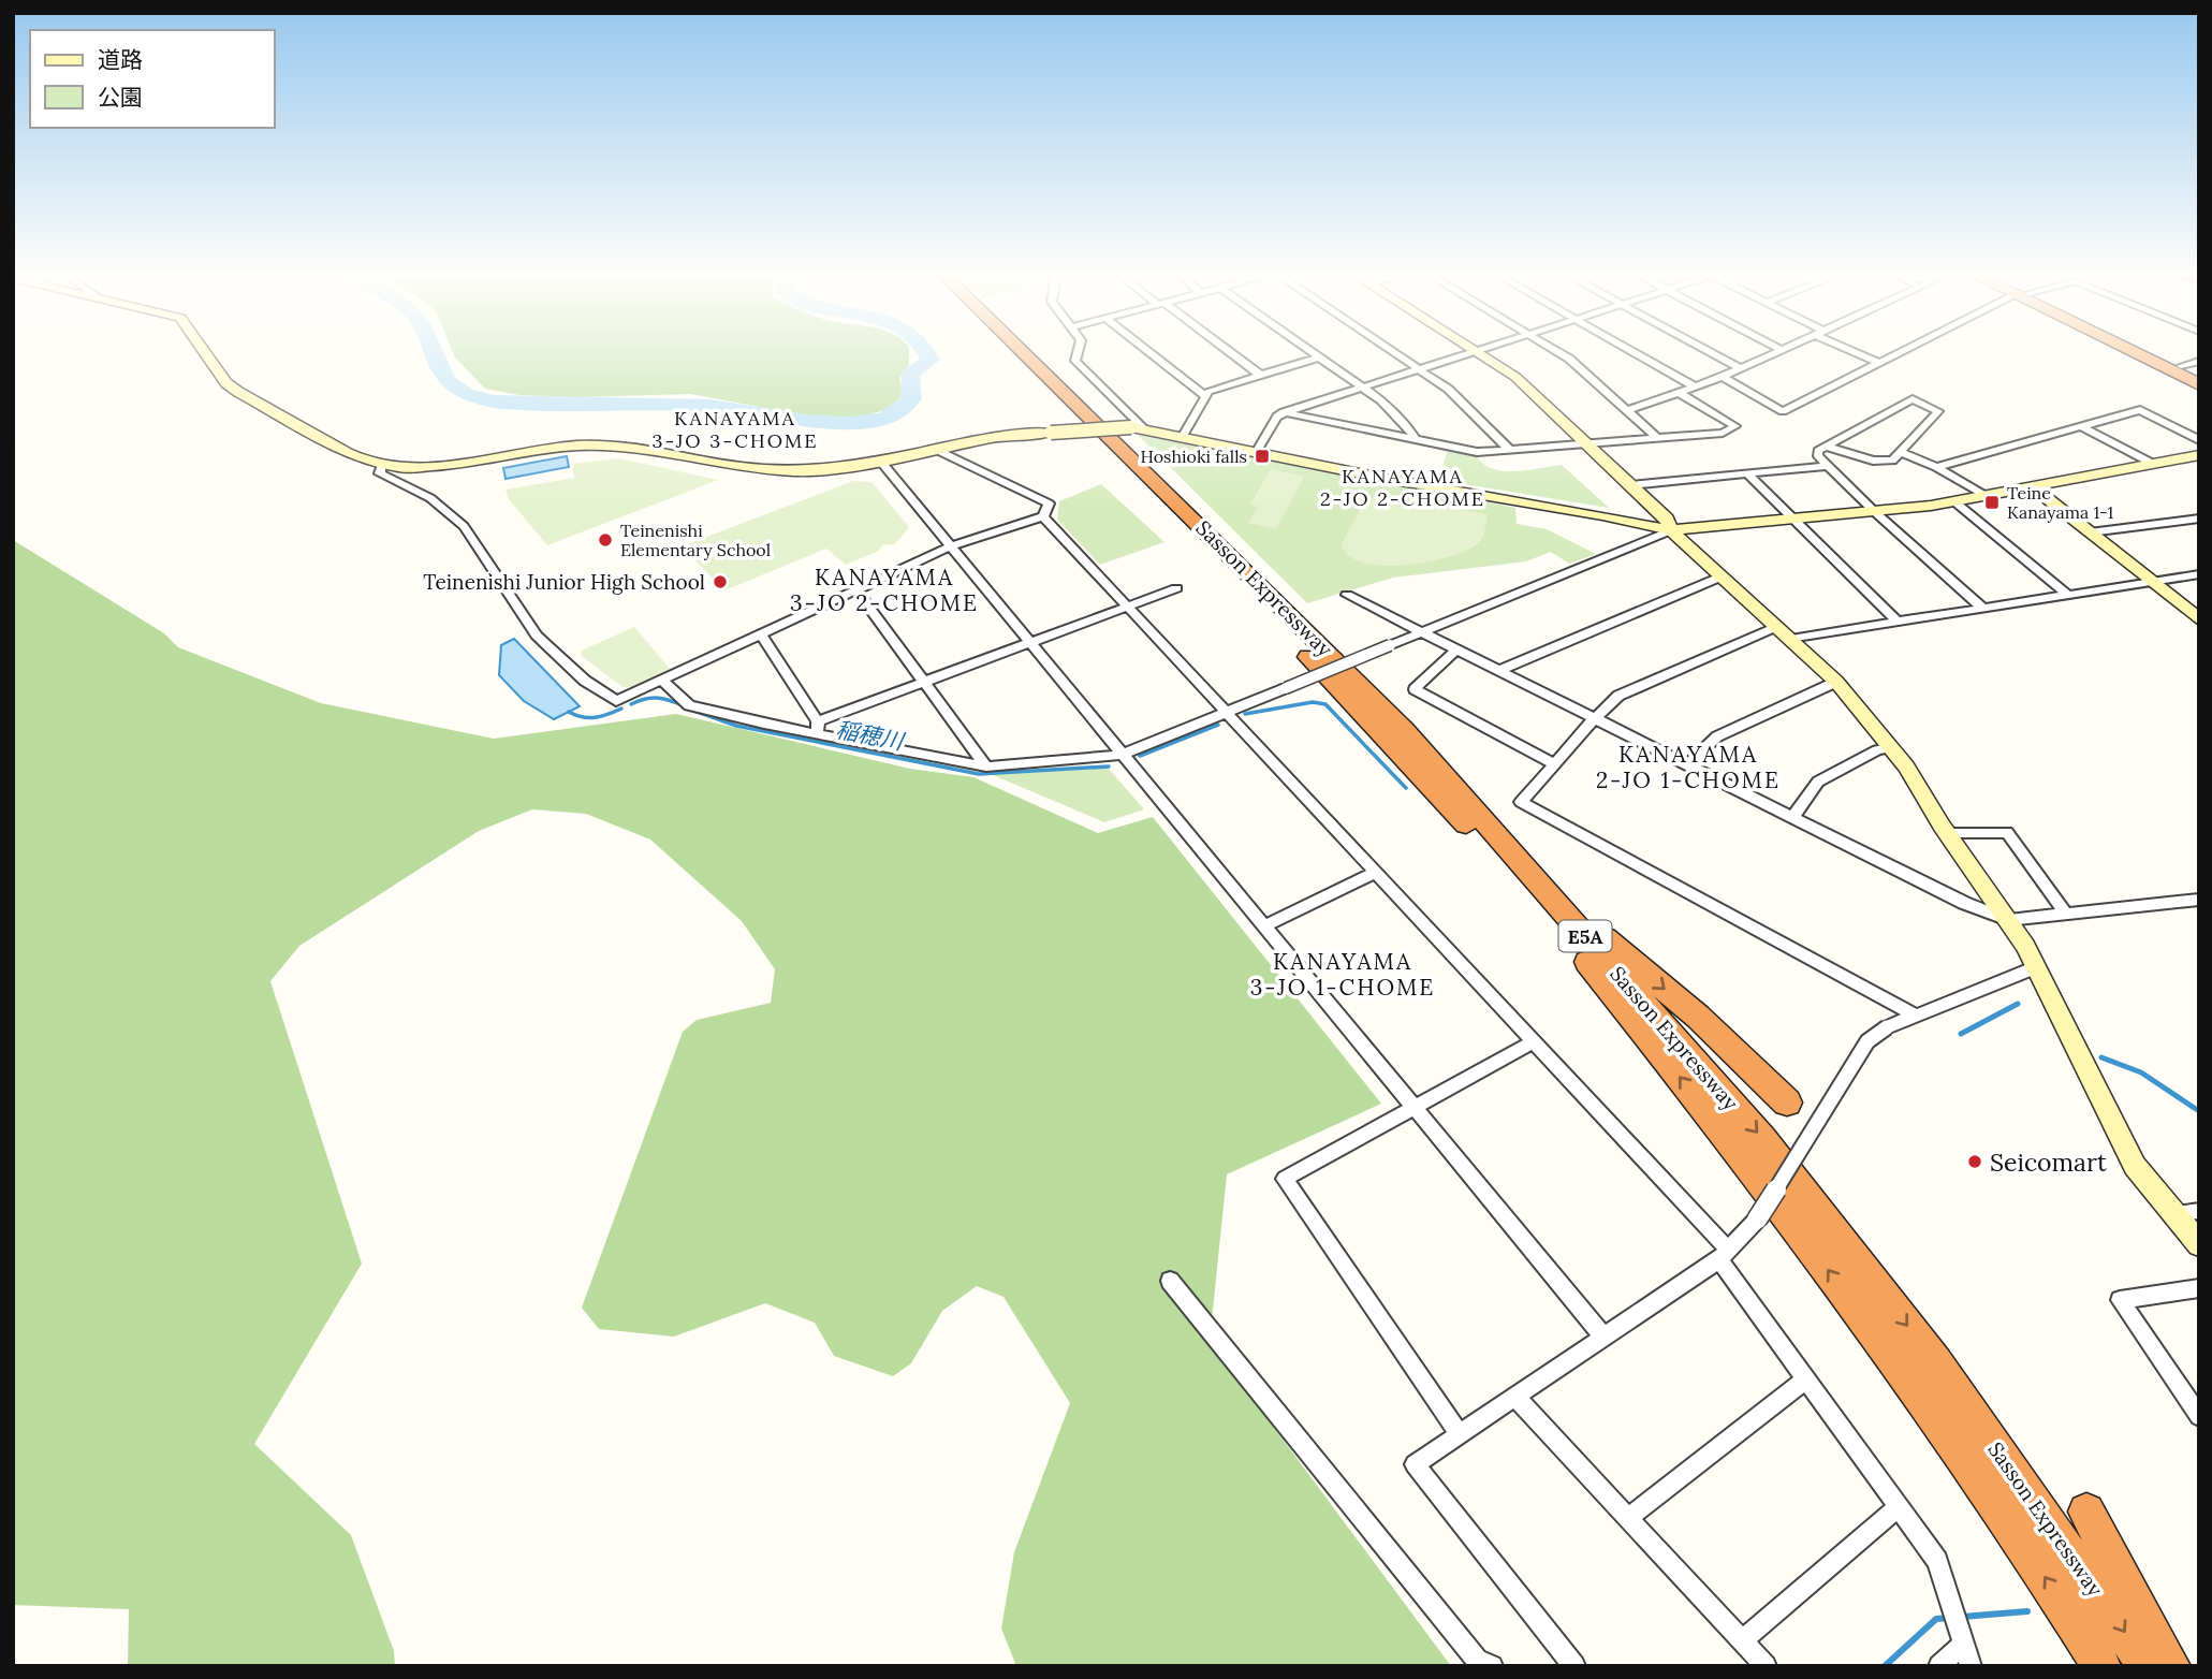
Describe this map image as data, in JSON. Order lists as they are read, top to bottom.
{
  "streets": {
    "highway": ["Sasson Expressway", "E5A"]
  },
  "districts": [
    "KANAYAMA 3-JO 3-CHOME",
    "KANAYAMA 2-JO 2-CHOME",
    "KANAYAMA 3-JO 2-CHOME",
    "KANAYAMA 2-JO 1-CHOME",
    "KANAYAMA 3-JO 1-CHOME"
  ],
  "water": ["稲穂川"],
  "places": {
    "transit": ["Hoshioki falls", "Teine Kanayama 1-1"],
    "other": ["Teinenishi Elementary School", "Teinenishi Junior High School", "Seicomart"]
  },
  "legend": ["道路", "公園"]
}
